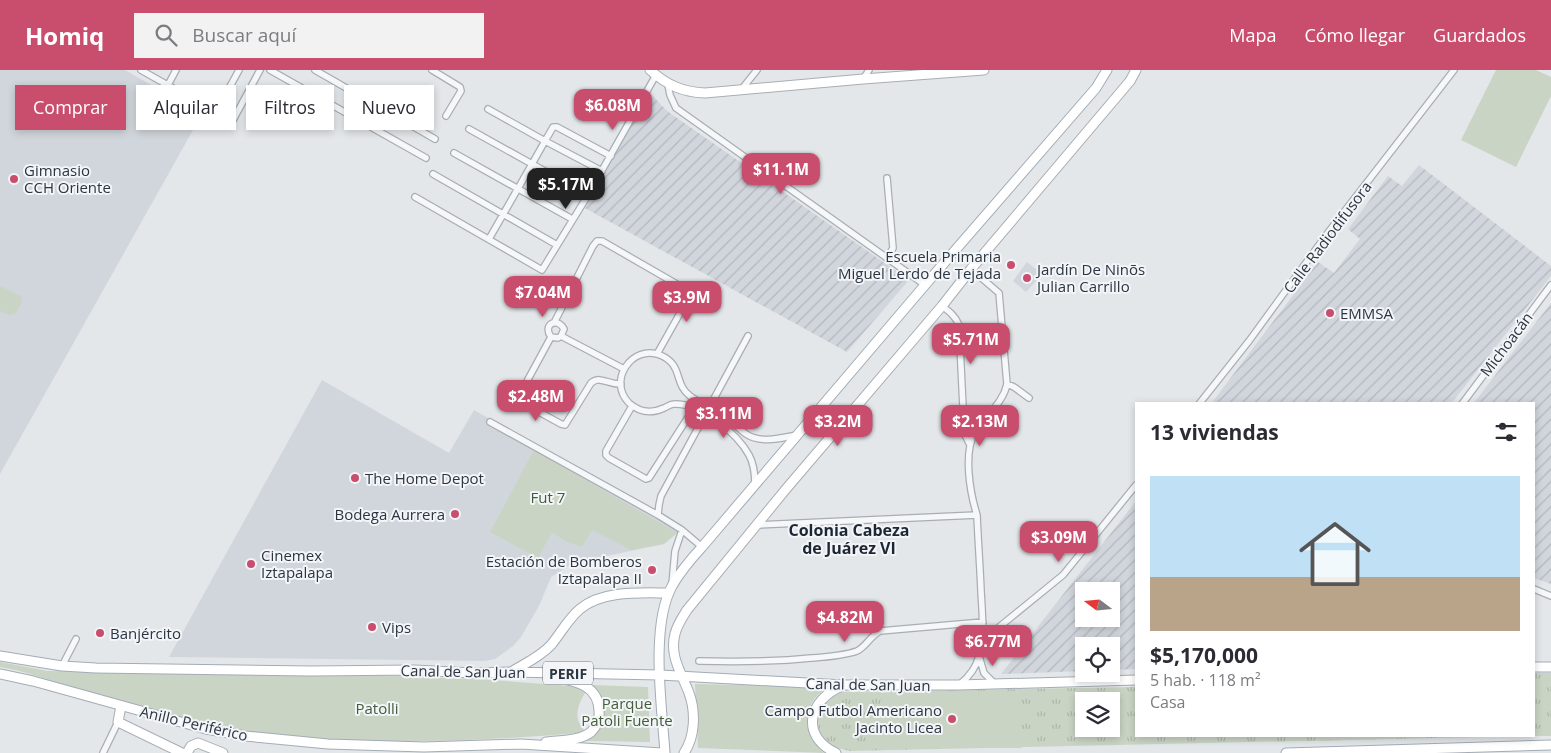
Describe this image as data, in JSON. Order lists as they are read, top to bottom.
{
  "streets": {
    "main road": ["Canal de San Juan", "PERIF", "Anillo Periférico"],
    "street": ["Calle Radiodifusora", "Michoacán"]
  },
  "districts": ["Colonia Cabeza de Juárez VI"],
  "parks": ["Fut 7", "Parque Patoli Fuente", "Patolli"],
  "places": [
    "Gimnasio CCH Oriente",
    "Escuela Primaria Miguel Lerdo de Tejada",
    "Jardín De Ninõs Julian Carrillo",
    "EMMSA",
    "The Home Depot",
    "Bodega Aurrera",
    "Cinemex Iztapalapa",
    "Estación de Bomberos Iztapalapa II",
    "Vips",
    "Banjército",
    "Campo Futbol Americano Jacinto Licea"
  ],
  "north": "left",
  "page": {
    "header": "Homiq",
    "search": "Buscar aquí",
    "nav": ["Mapa", "Cómo llegar", "Guardados"],
    "chip": [
      "Comprar",
      "Alquilar",
      "Filtros",
      "Nuevo"
    ],
    "price": [
      "$6.08M",
      "$11.1M",
      "$5.17M",
      "$7.04M",
      "$3.9M",
      "$5.71M",
      "$2.48M",
      "$3.11M",
      "$3.2M",
      "$2.13M",
      "$3.09M",
      "$4.82M",
      "$6.77M"
    ],
    "heading": "13 viviendas",
    "list": [
      {
        "name": "$5,170,000",
        "note": "5 hab. · 118 m² · Casa"
      }
    ]
  }
}
